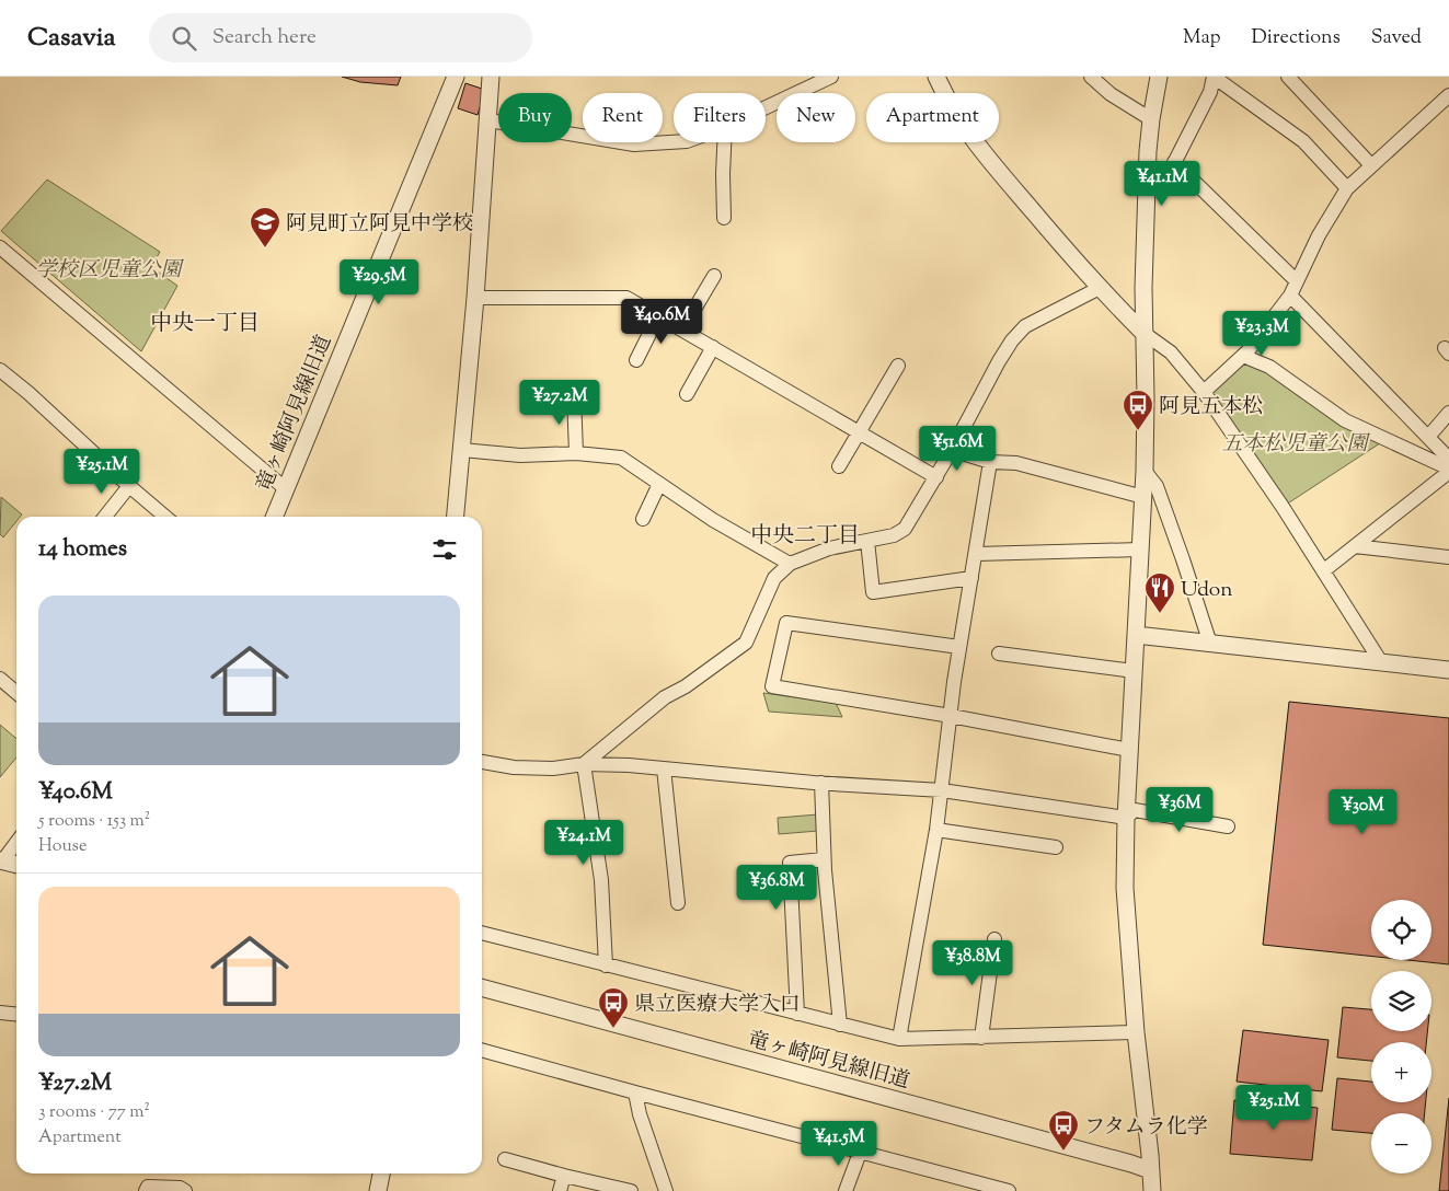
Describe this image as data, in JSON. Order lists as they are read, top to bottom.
{
  "streets": {
    "street": ["竜ヶ崎阿見線旧道"]
  },
  "districts": ["中央一丁目", "中央二丁目"],
  "parks": ["学校区児童公園", "五本松児童公園"],
  "places": {
    "school or university": ["阿見町立阿見中学校"],
    "bus stop": ["阿見五本松", "県立医療大学入口", "フタムラ化学"],
    "restaurant": ["Udon"]
  },
  "page": {
    "header": "Casavia",
    "search": "Search here",
    "nav": ["Map", "Directions", "Saved"],
    "chip": [
      "Buy",
      "Rent",
      "Filters",
      "New",
      "Apartment"
    ],
    "price": [
      "¥41.1M",
      "¥29.5M",
      "¥40.6M",
      "¥23.3M",
      "¥27.2M",
      "¥51.6M",
      "¥25.1M",
      "¥36M",
      "¥30M",
      "¥24.1M",
      "¥36.8M",
      "¥38.8M",
      "¥25.1M",
      "¥41.5M"
    ],
    "heading": "14 homes",
    "list": [
      {
        "name": "¥40.6M",
        "note": "5 rooms · 153 m² · House"
      },
      {
        "name": "¥27.2M",
        "note": "3 rooms · 77 m² · Apartment"
      }
    ],
    "map_buttons": ["+", "−"]
  }
}
